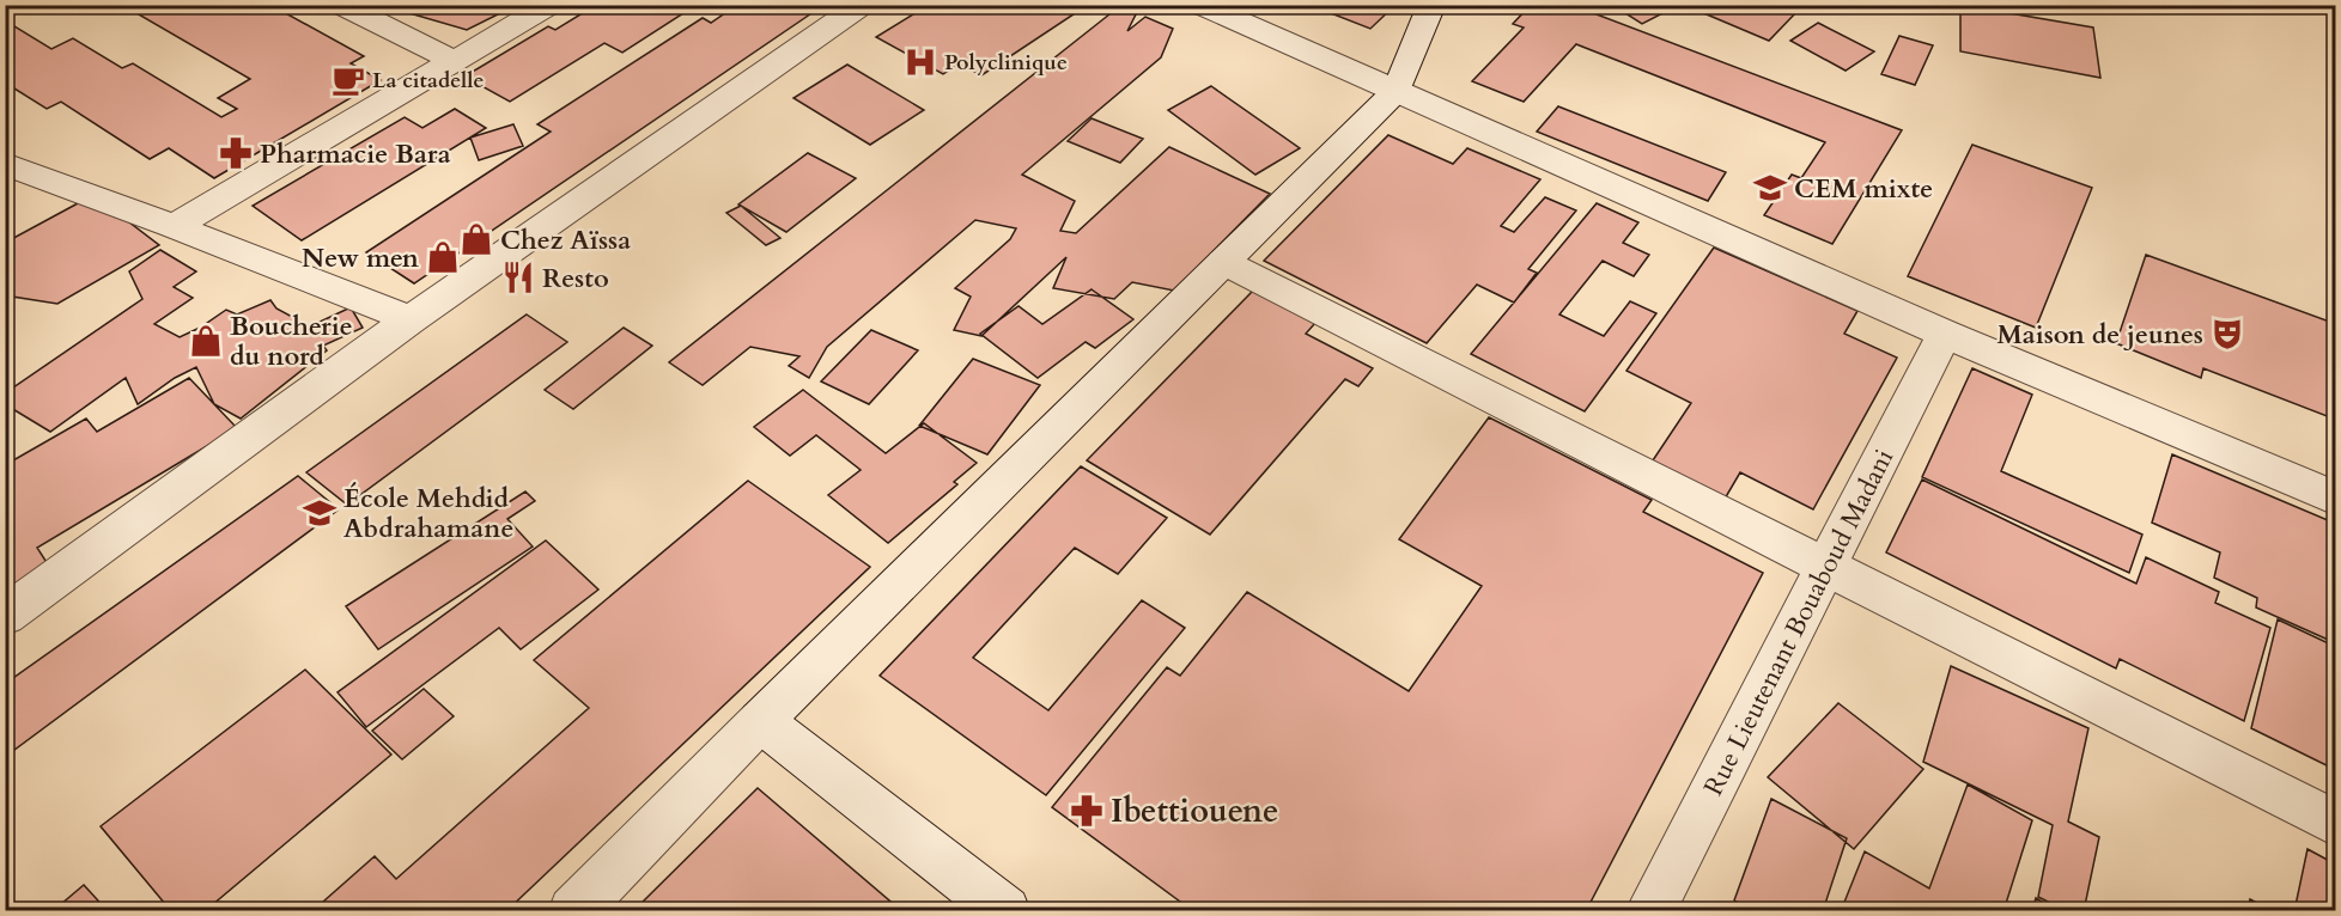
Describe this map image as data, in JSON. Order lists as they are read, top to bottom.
{
  "streets": {
    "street": ["Rue Lieutenant Bouaboud Madani"]
  },
  "places": {
    "hospital": ["Polyclinique"],
    "cafe": ["La citadelle"],
    "pharmacy": ["Pharmacie Bara", "Ibettiouene"],
    "school or university": ["CEM mixte", "École Mehdid Abdrahamane"],
    "shop": ["Chez Aïssa", "New men", "Boucherie du nord"],
    "restaurant": ["Resto"],
    "theatre": ["Maison de jeunes"]
  }
}
